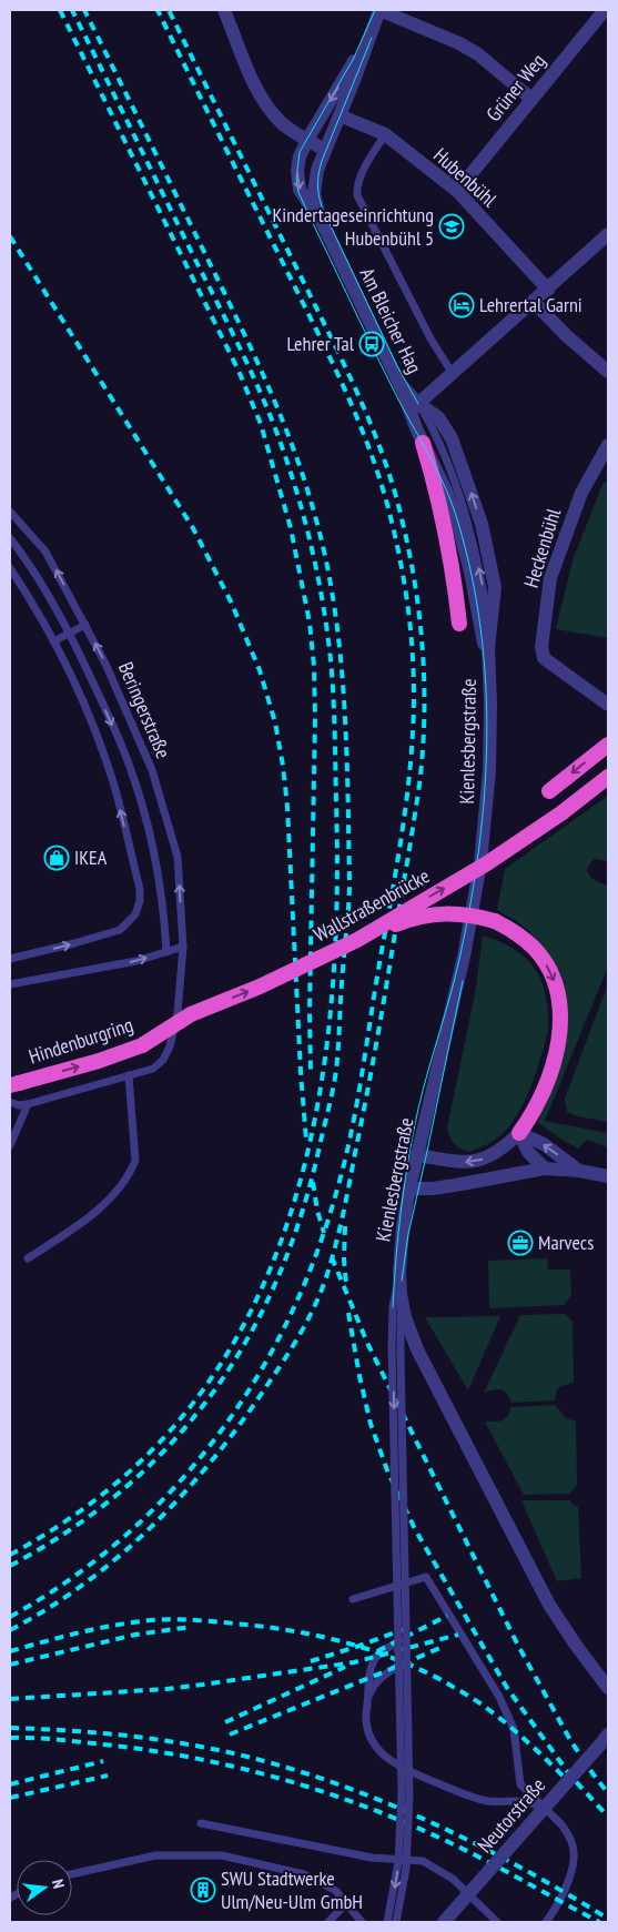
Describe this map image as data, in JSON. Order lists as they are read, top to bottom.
{
  "streets": {
    "highway": ["Wallstraßenbrücke", "Hindenburgring"],
    "street": [
      "Grüner Weg",
      "Hubenbühl",
      "Am Bleicher Hag",
      "Heckenbühl",
      "Kienlesbergstraße",
      "Neutorstraße"
    ],
    "lane": ["Beringerstraße"]
  },
  "crossings": [
    ["Grüner Weg", "Hubenbühl"],
    ["Hubenbühl", "Am Bleicher Hag"],
    ["Am Bleicher Hag", "Kienlesbergstraße"],
    ["Wallstraßenbrücke", "Hindenburgring"]
  ],
  "one_way": ["Wallstraßenbrücke", "Hindenburgring"],
  "places": {
    "school or university": ["Kindertageseinrichtung Hubenbühl 5"],
    "hotel": ["Lehrertal Garni"],
    "bus stop": ["Lehrer Tal"],
    "shop": ["IKEA"],
    "office": ["Marvecs"],
    "building": ["SWU Stadtwerke Ulm/Neu-Ulm GmbH"]
  },
  "north": "right"
}
